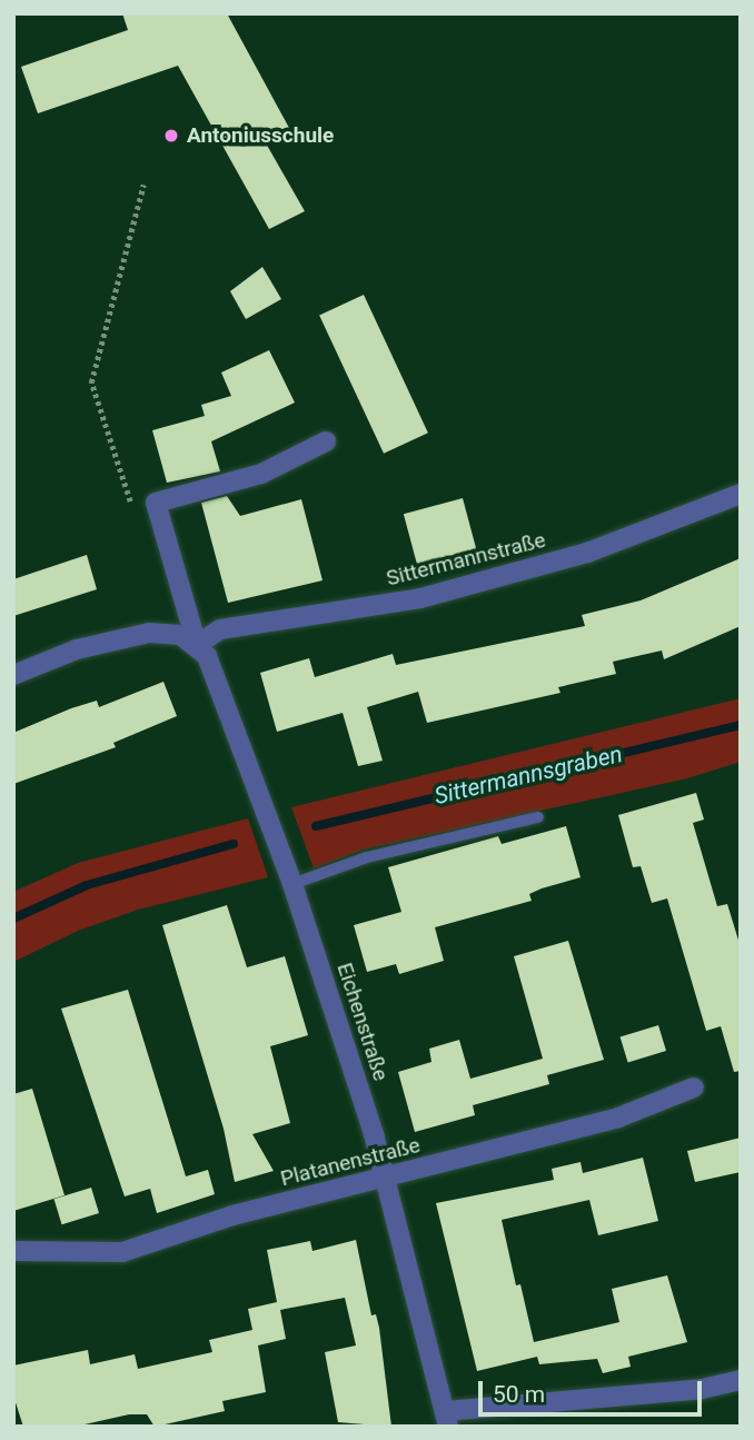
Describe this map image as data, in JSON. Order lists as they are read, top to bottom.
{
  "streets": {
    "street": ["Sittermannstraße", "Eichenstraße", "Platanenstraße"]
  },
  "crossings": [
    ["Sittermannstraße", "Eichenstraße"],
    ["Eichenstraße", "Platanenstraße"]
  ],
  "water": ["Sittermannsgraben"],
  "places": ["Antoniusschule"],
  "scale_bar": "50 m"
}
